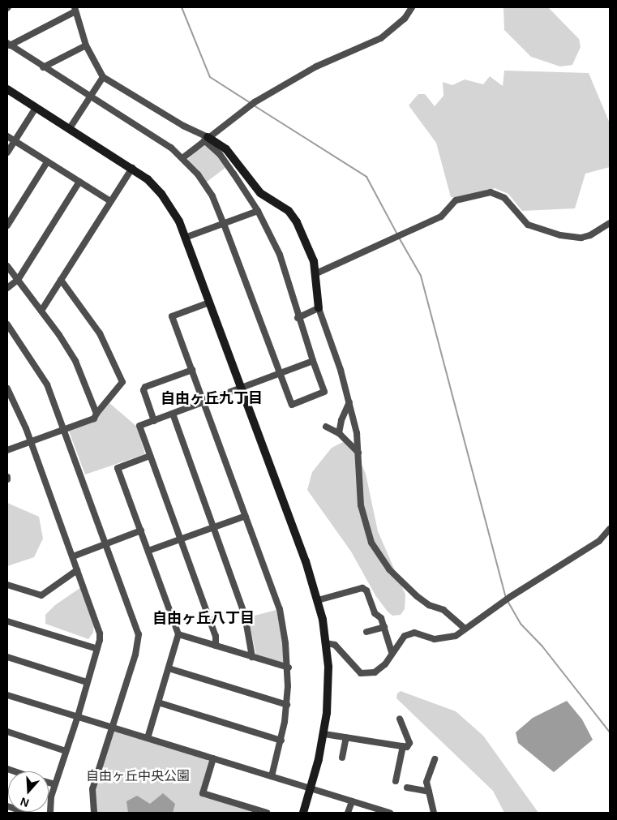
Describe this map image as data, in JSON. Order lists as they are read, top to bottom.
{
  "districts": ["自由ヶ丘九丁目", "自由ヶ丘八丁目"],
  "parks": ["自由ヶ丘中央公園"],
  "north": "bottom"
}
